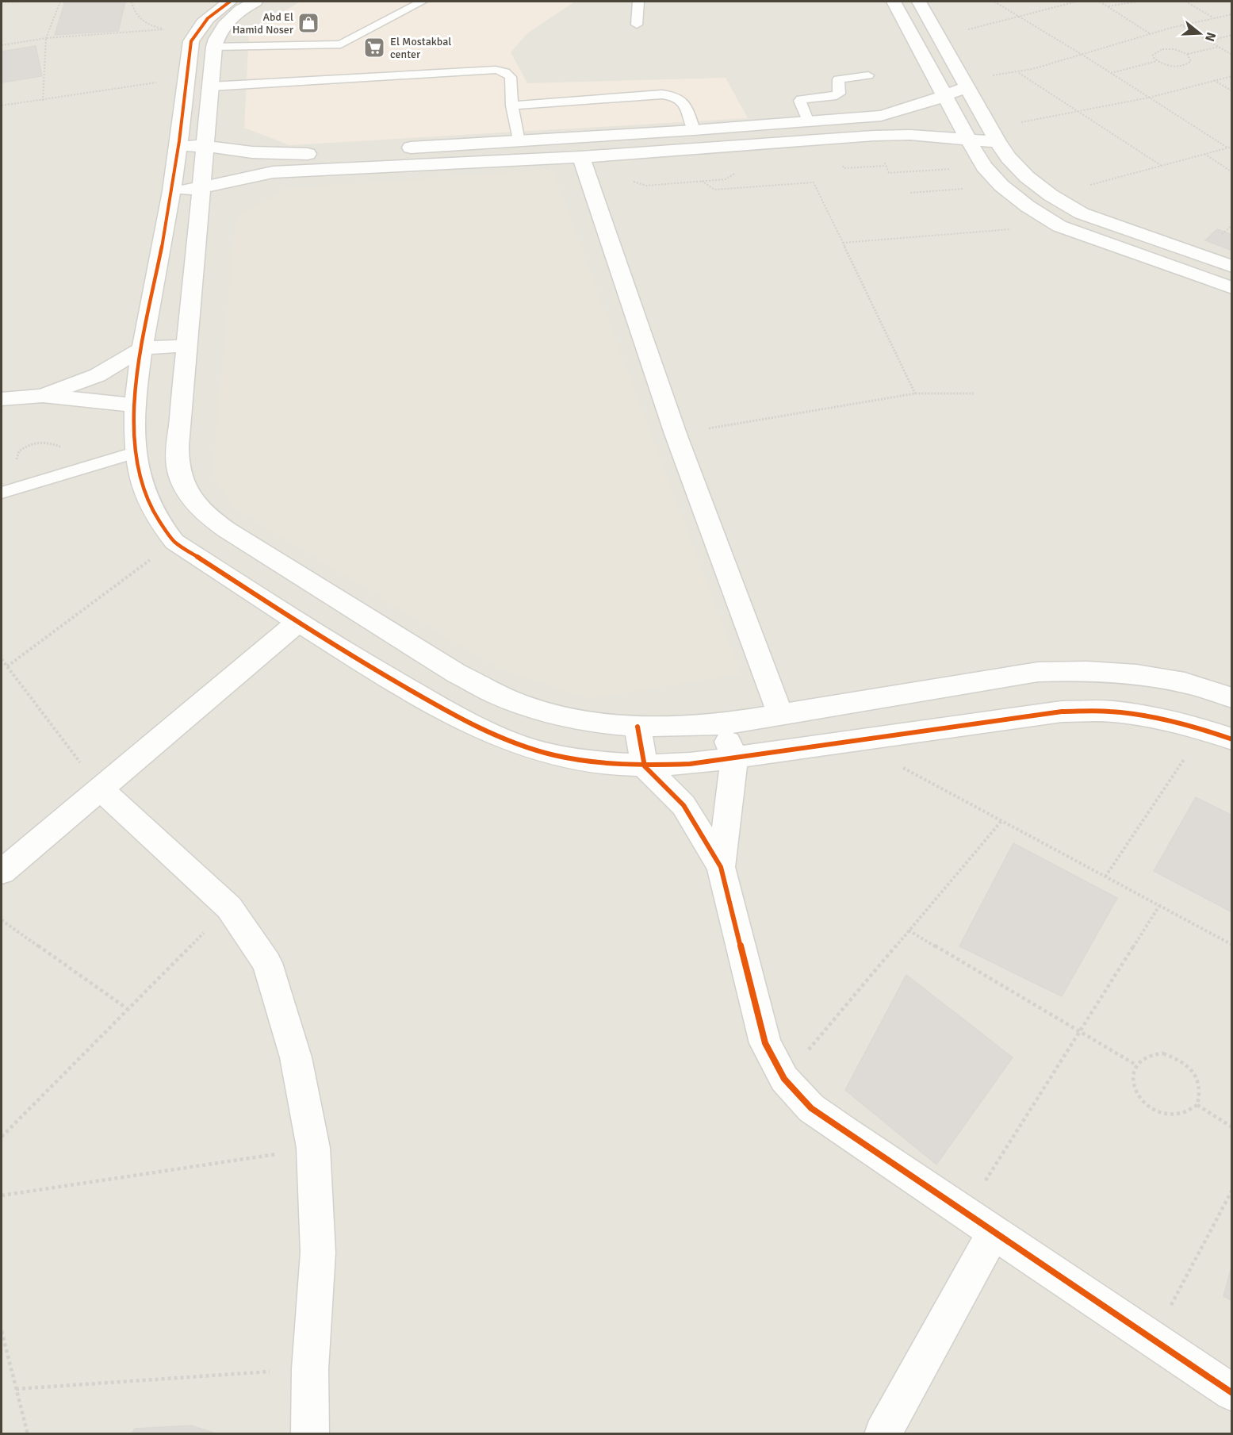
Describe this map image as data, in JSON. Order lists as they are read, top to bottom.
{
  "places": {
    "shop": ["Abd El Hamid Noser"],
    "supermarket": ["El Mostakbal center"]
  },
  "north": "right"
}
